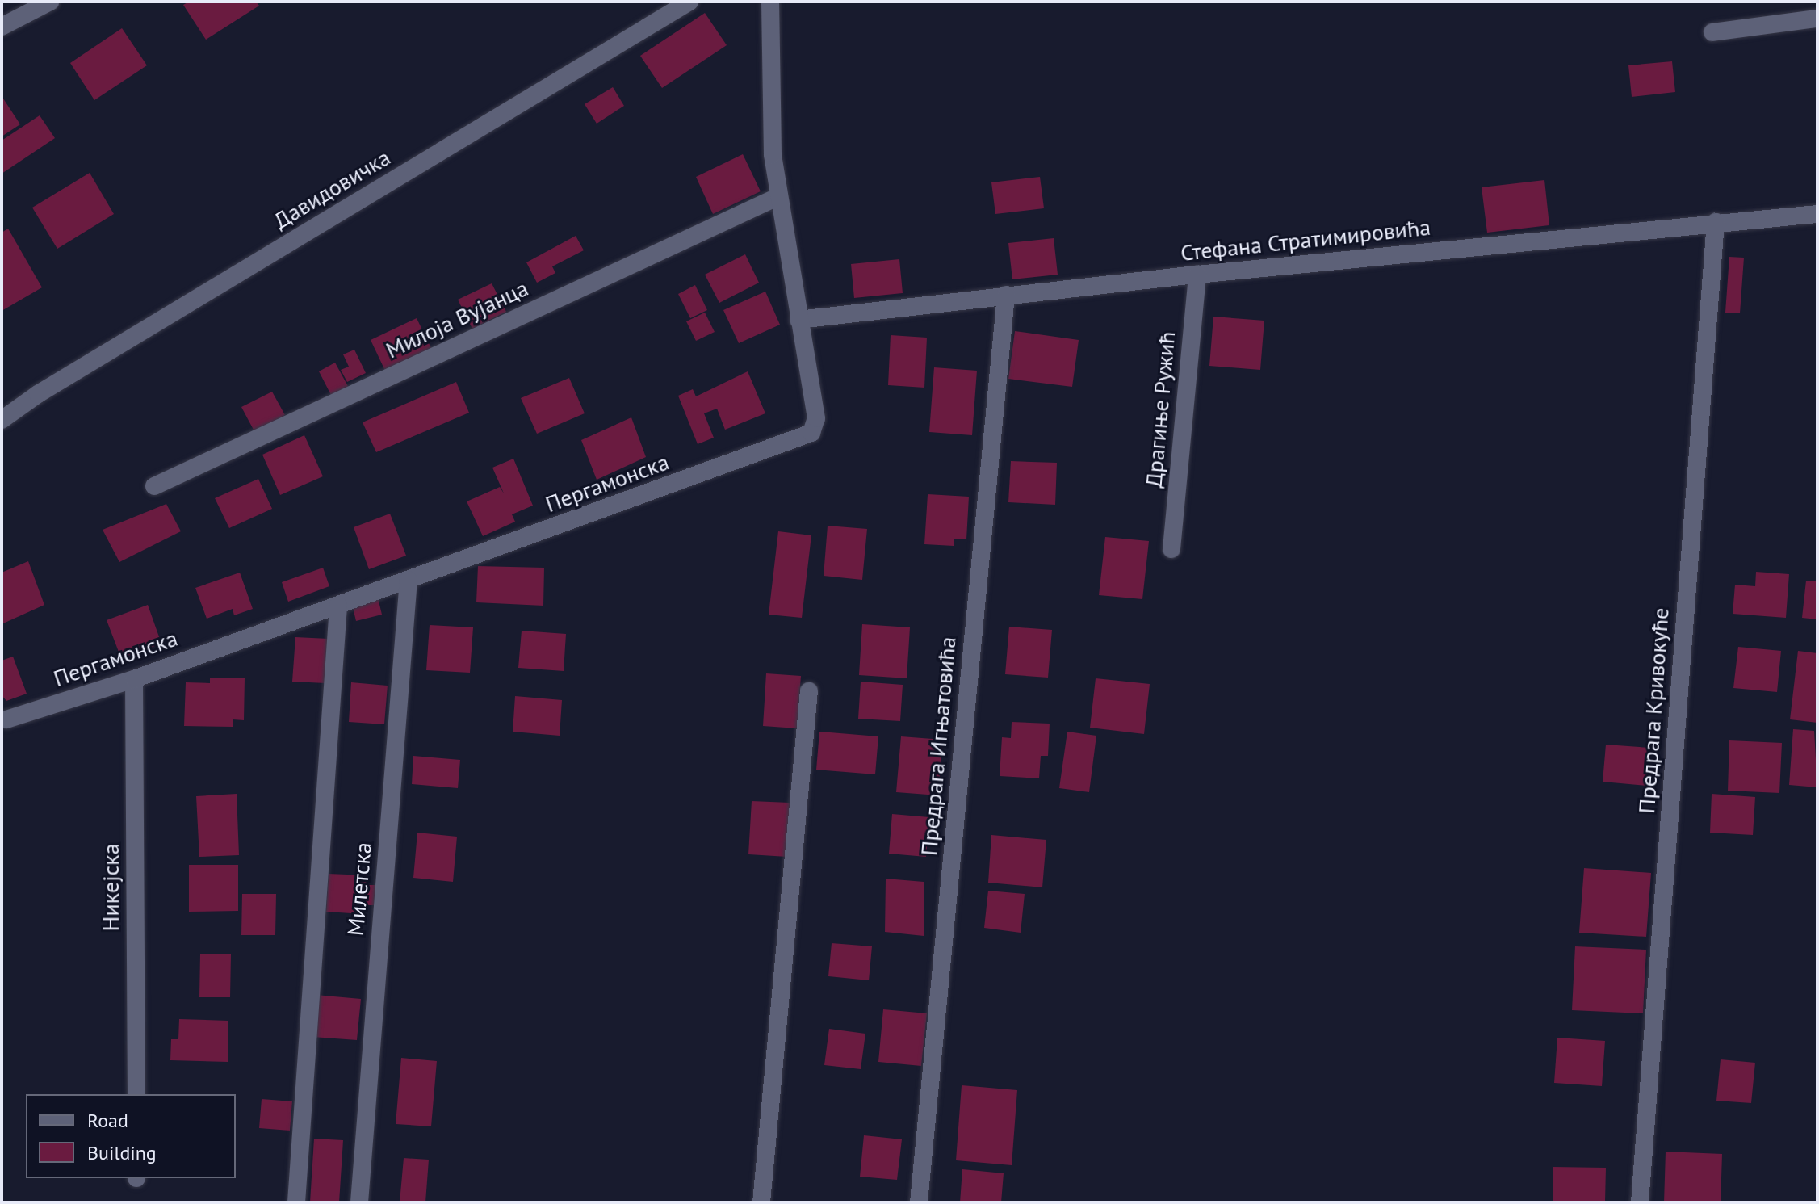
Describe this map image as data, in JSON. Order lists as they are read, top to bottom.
{
  "streets": {
    "street": [
      "Давидовичка",
      "Стефана Стратимировића",
      "Милоја Вујанца",
      "Драгиње Ружић",
      "Пергамонска",
      "Предрага Кривокуће",
      "Предрага Игњатовића",
      "Никејска",
      "Милетска"
    ]
  },
  "crossings": [
    ["Стефана Стратимировића", "Драгиње Ружић"],
    ["Стефана Стратимировића", "Пергамонска"],
    ["Стефана Стратимировића", "Предрага Кривокуће"],
    ["Стефана Стратимировића", "Предрага Игњатовића"],
    ["Милоја Вујанца", "Пергамонска"],
    ["Пергамонска", "Никејска"],
    ["Пергамонска", "Милетска"]
  ],
  "legend": ["Road", "Building"]
}
